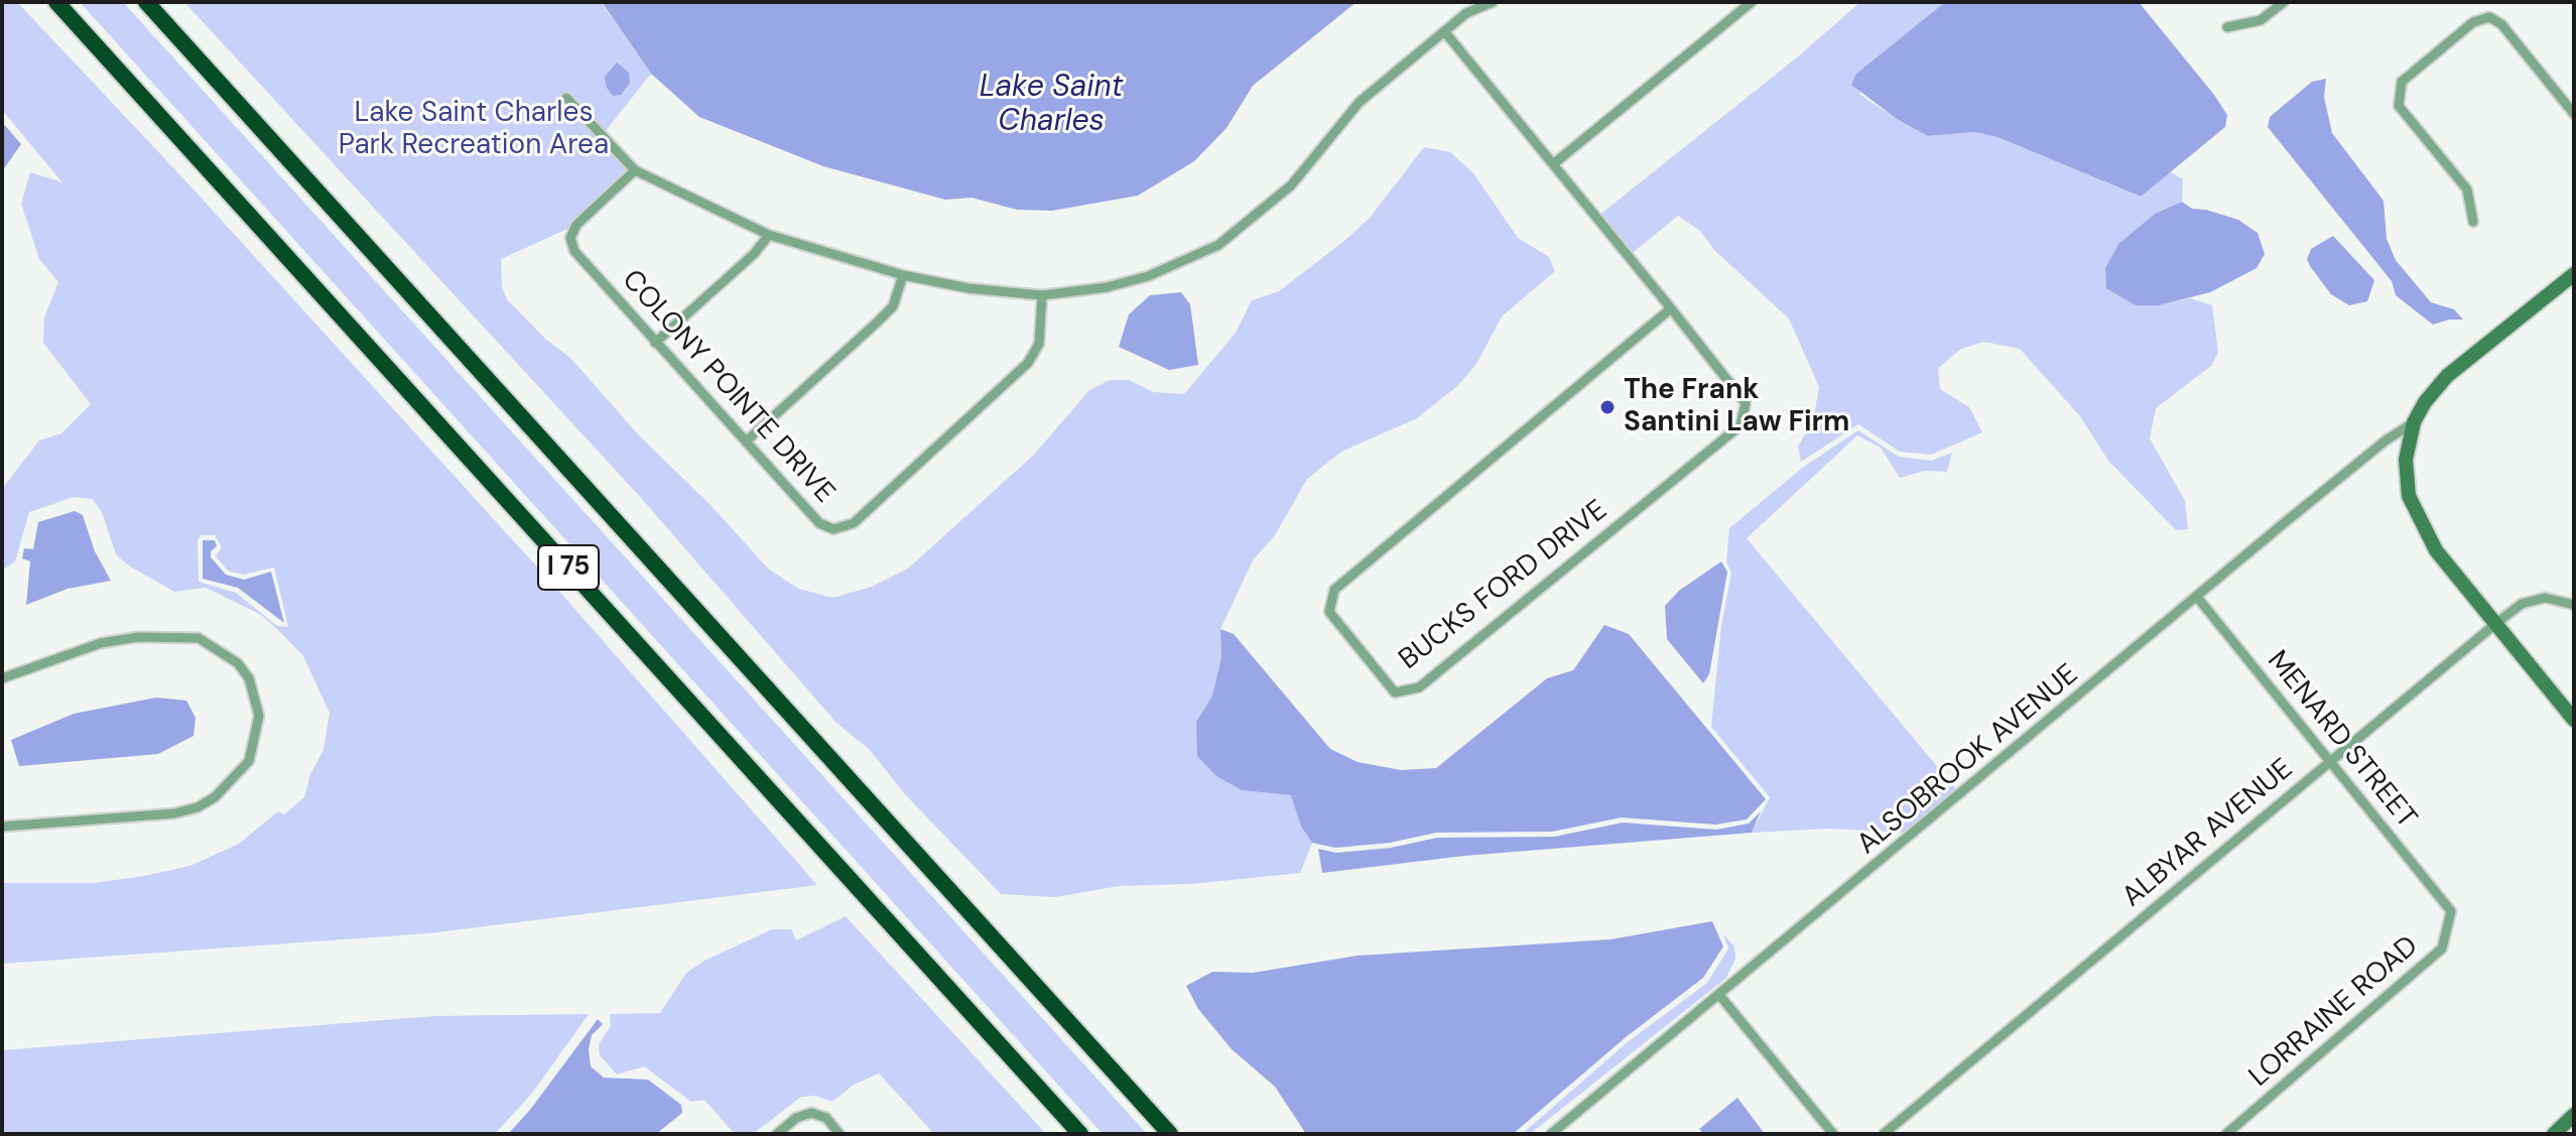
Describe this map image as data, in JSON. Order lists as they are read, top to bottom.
{
  "streets": {
    "highway": ["I 75"],
    "street": [
      "COLONY POINTE DRIVE",
      "BUCKS FORD DRIVE",
      "MENARD STREET",
      "ALSOBROOK AVENUE",
      "ALBYAR AVENUE",
      "LORRAINE ROAD"
    ]
  },
  "crossings": [
    ["MENARD STREET", "ALSOBROOK AVENUE"],
    ["MENARD STREET", "ALBYAR AVENUE"],
    ["MENARD STREET", "LORRAINE ROAD"]
  ],
  "water": ["Lake Saint Charles"],
  "parks": ["Lake Saint Charles Park Recreation Area"],
  "places": ["The Frank Santini Law Firm"]
}
